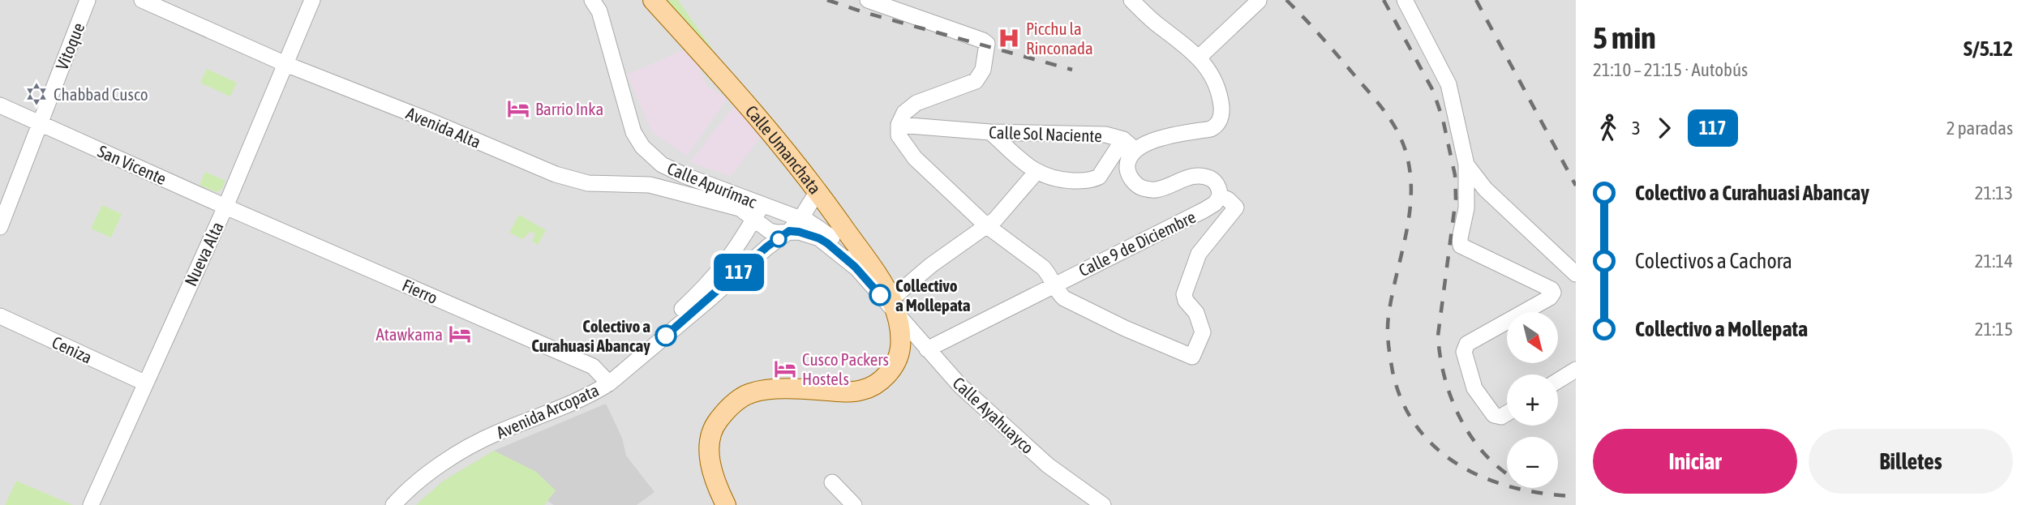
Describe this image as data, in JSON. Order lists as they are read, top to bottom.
{
  "streets": {
    "main road": ["Calle Umanchata"],
    "street": [
      "Vitoque",
      "Avenida Alta",
      "Calle Sol Naciente",
      "San Vicente",
      "Calle Apurímac",
      "Calle 9 de Diciembre",
      "Nueva Alta",
      "Fierro",
      "Ceniza",
      "Avenida Arcopata",
      "Calle Ayahuayco"
    ]
  },
  "crossings": [
    ["Vitoque", "San Vicente"],
    ["Avenida Alta", "Calle Apurímac"],
    ["Avenida Alta", "Nueva Alta"],
    ["Avenida Alta", "Avenida Arcopata"],
    ["Calle Umanchata", "Calle Apurímac"],
    ["Calle Umanchata", "Avenida Arcopata"],
    ["Calle Umanchata", "Calle Ayahuayco"],
    ["San Vicente", "Nueva Alta"],
    ["San Vicente", "Fierro"],
    ["Calle Apurímac", "Avenida Arcopata"],
    ["Calle Apurímac", "Calle Ayahuayco"],
    ["Calle 9 de Diciembre", "Calle Ayahuayco"],
    ["Nueva Alta", "Fierro"],
    ["Nueva Alta", "Ceniza"],
    ["Fierro", "Avenida Arcopata"]
  ],
  "places": {
    "hospital": ["Picchu la Rinconada"],
    "synagogue": ["Chabbad Cusco"],
    "hotel": ["Barrio Inka", "Atawkama", "Cusco Packers Hostels"],
    "other": ["Collectivo a Mollepata", "Colectivo a Curahuasi Abancay"]
  },
  "lines": ["bus line 117"],
  "north": "bottom right",
  "page": {
    "on_map": "117",
    "heading": ["5 min", "21:10 – 21:15 · Autobús", "S/5.12"],
    "legs": ["3", "117", "2 paradas"],
    "list": [
      {
        "name": "Colectivo a Curahuasi Abancay",
        "value": "21:13"
      },
      {
        "name": "Colectivos a Cachora",
        "value": "21:14"
      },
      {
        "name": "Collectivo a Mollepata",
        "value": "21:15"
      }
    ],
    "map_buttons": ["+", "−"],
    "buttons": ["Iniciar", "Billetes"]
  }
}
